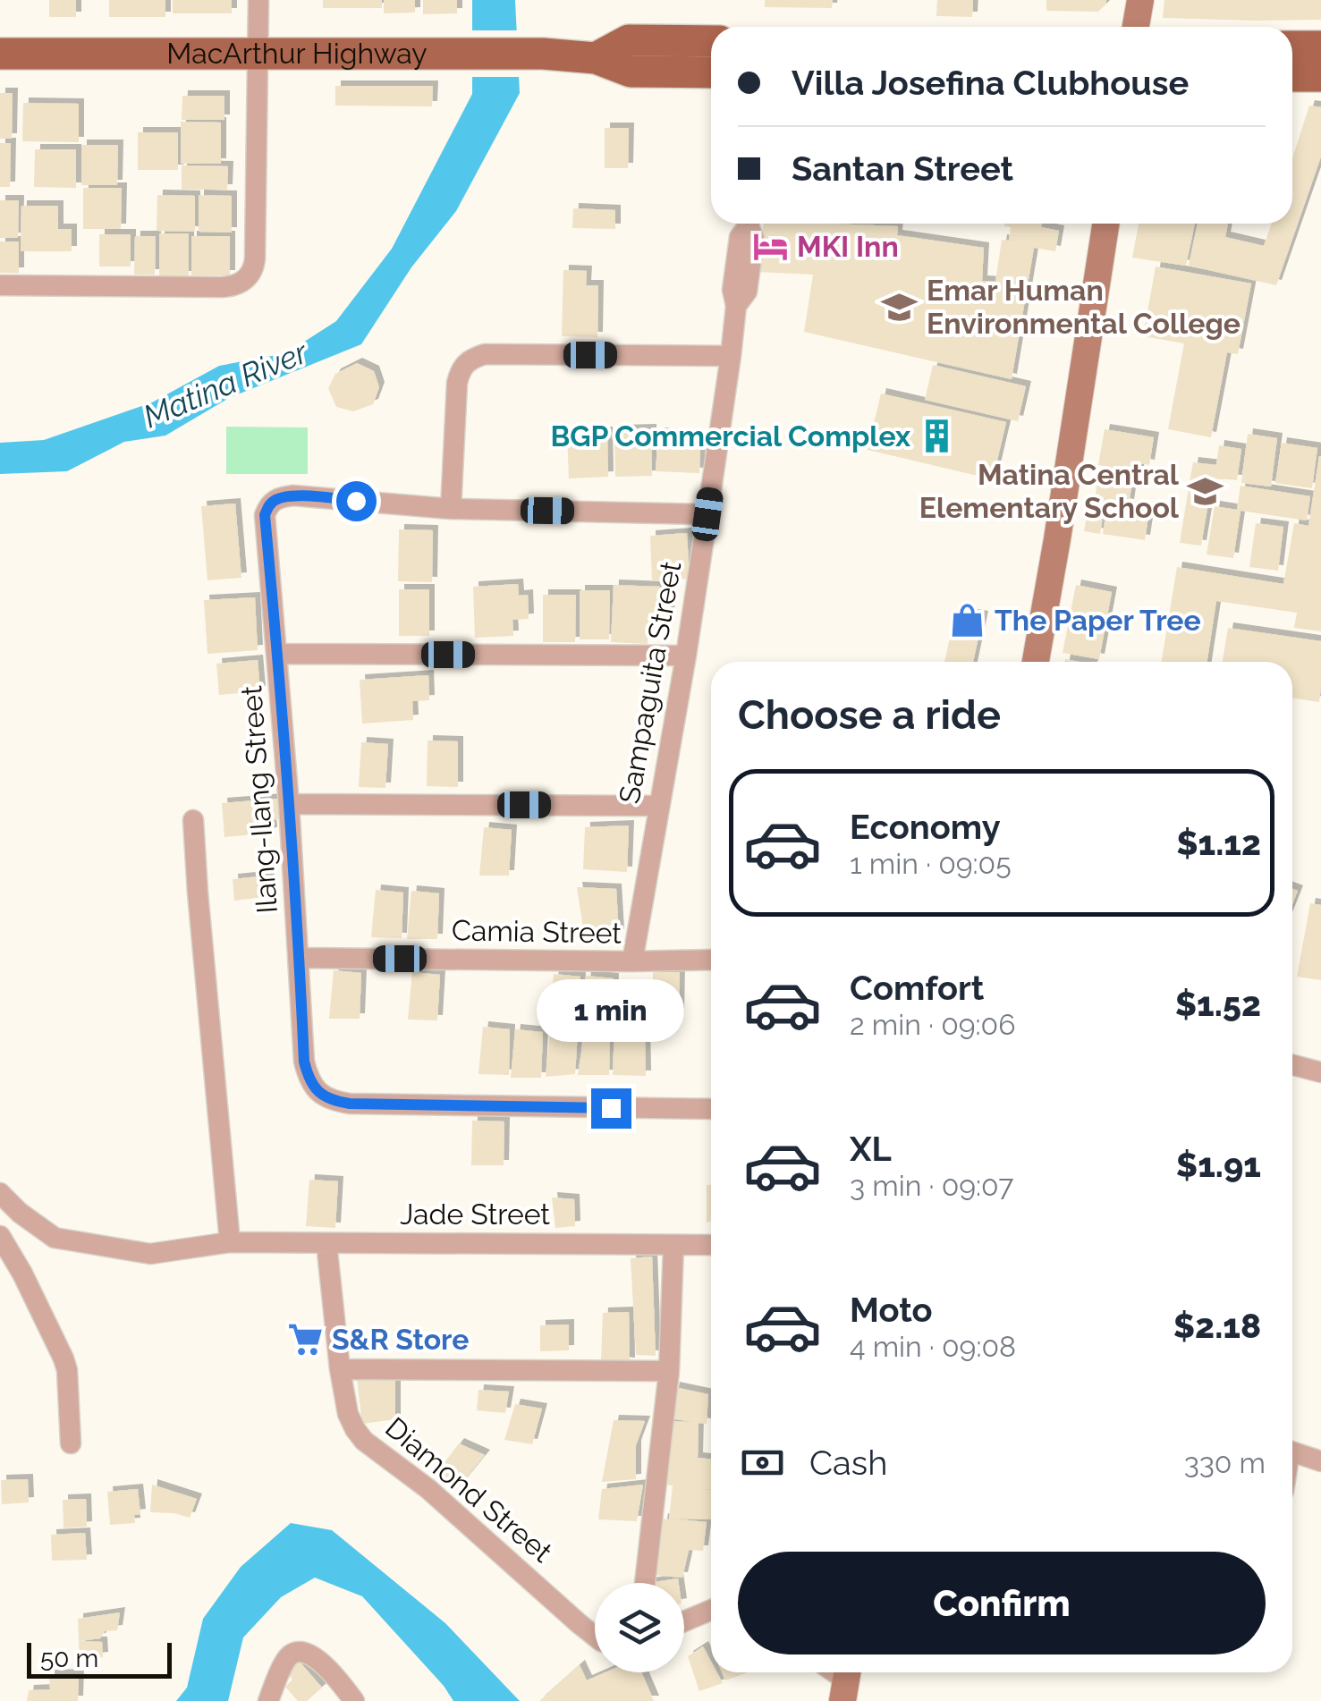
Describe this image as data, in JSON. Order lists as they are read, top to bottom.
{
  "streets": {
    "main road": ["MacArthur Highway"],
    "street": [
      "Sampaguita Street",
      "Ilang-Ilang Street",
      "Camia Street",
      "Jade Street",
      "Diamond Street"
    ]
  },
  "crossings": [
    ["Sampaguita Street", "Camia Street"],
    ["Ilang-Ilang Street", "Camia Street"],
    ["Jade Street", "Diamond Street"]
  ],
  "water": ["Matina River"],
  "places": {
    "hotel": ["MKI Inn"],
    "school or university": ["Emar Human Environmental College", "Matina Central Elementary School"],
    "building": ["BGP Commercial Complex"],
    "shop": ["The Paper Tree"],
    "supermarket": ["S&R Store"]
  },
  "scale_bar": "50 m",
  "page": {
    "banner": ["Villa Josefina Clubhouse", "Santan Street"],
    "heading": "Choose a ride",
    "list": [
      {
        "name": "Economy",
        "note": "1 min · 09:05",
        "value": "$1.12"
      },
      {
        "name": "Comfort",
        "note": "2 min · 09:06",
        "value": "$1.52"
      },
      {
        "name": "XL",
        "note": "3 min · 09:07",
        "value": "$1.91"
      },
      {
        "name": "Moto",
        "note": "4 min · 09:08",
        "value": "$2.18"
      }
    ],
    "bubble": "1 min",
    "pay": ["Cash", "330 m"],
    "buttons": "Confirm",
    "scale": "50 m"
  }
}
